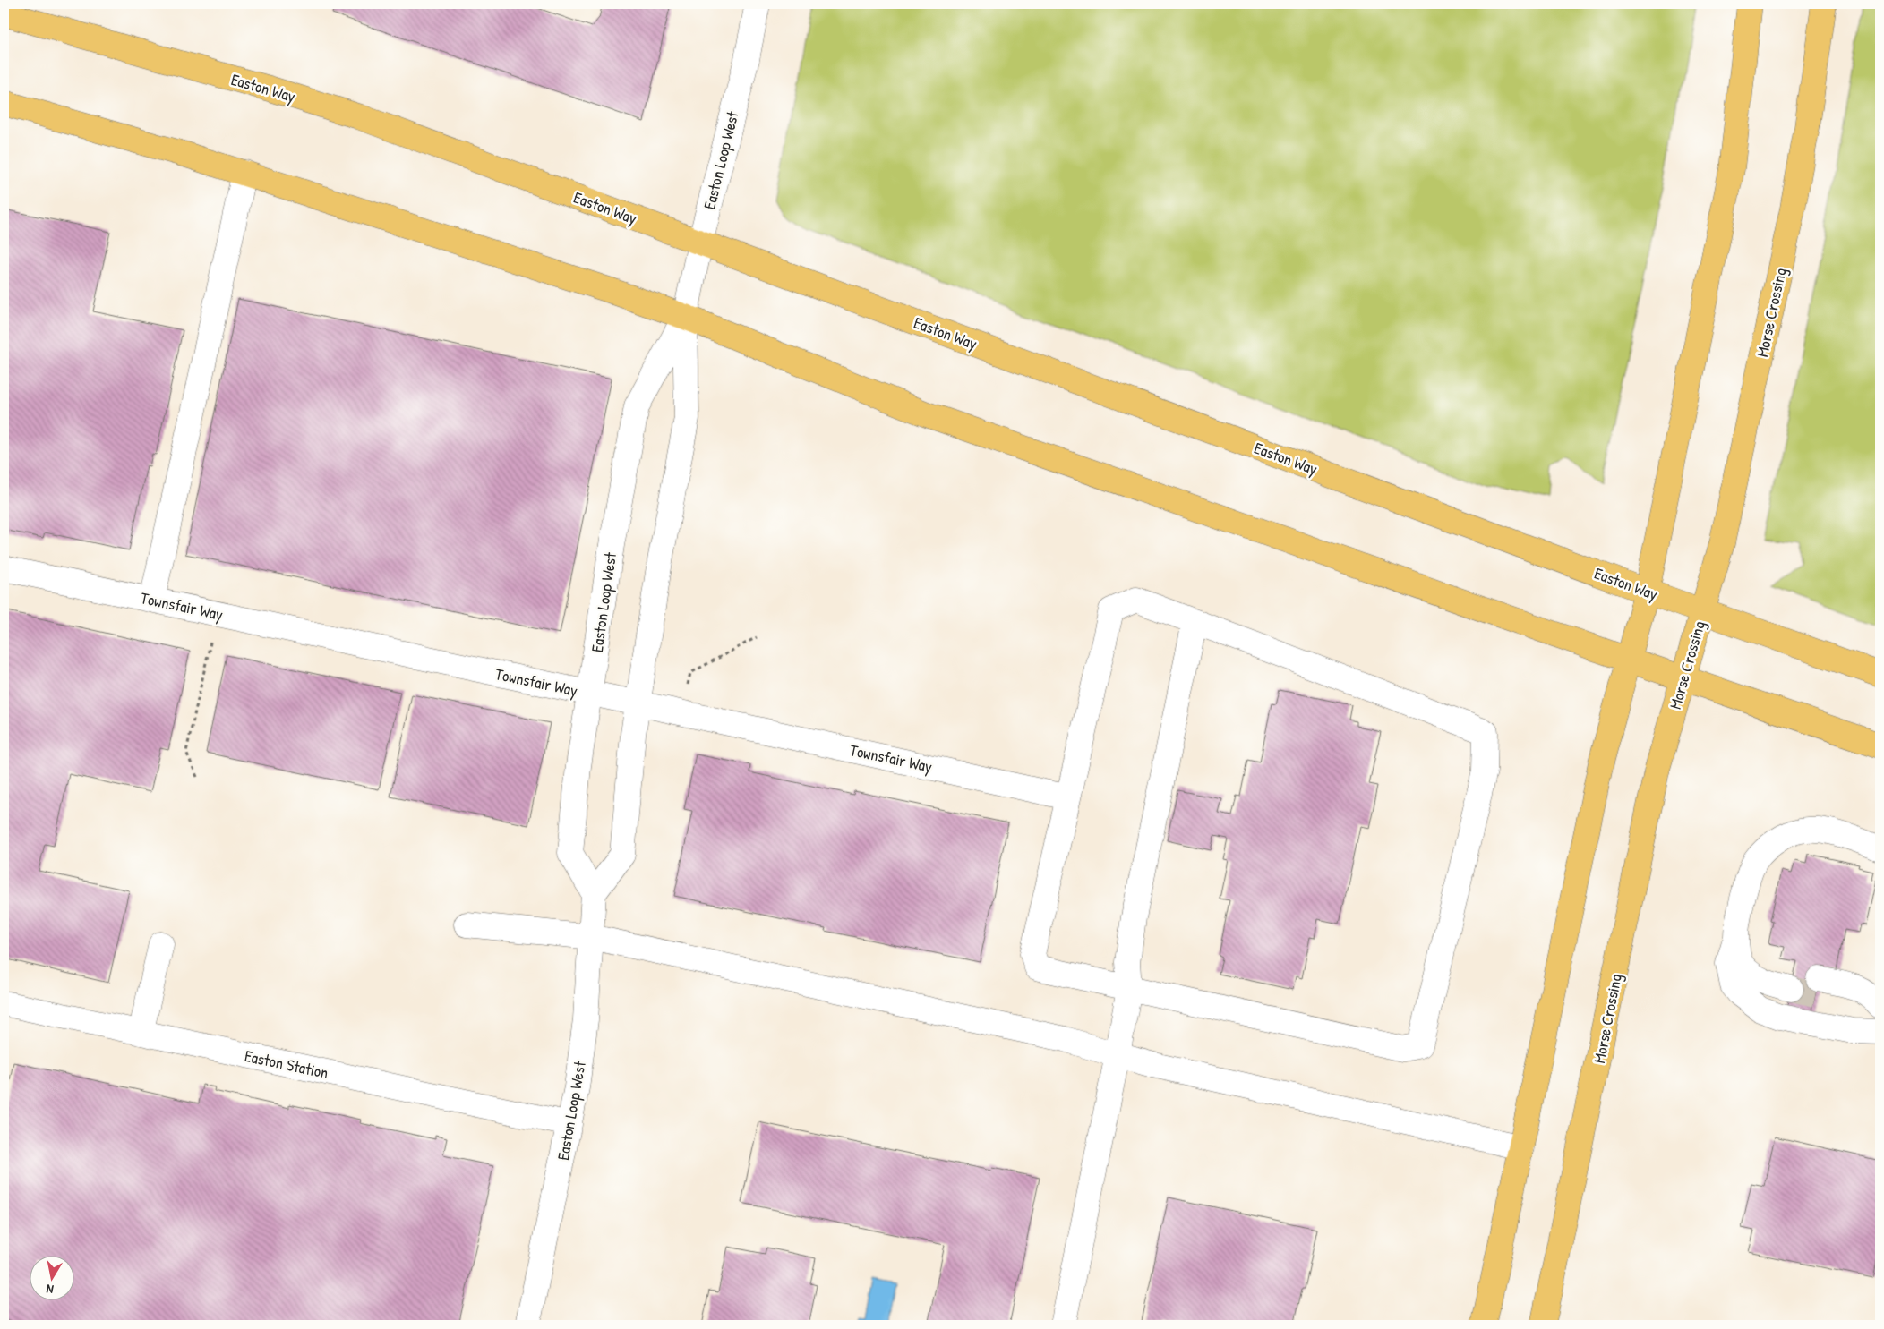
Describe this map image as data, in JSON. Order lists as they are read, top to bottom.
{
  "streets": {
    "main road": ["Easton Way", "Morse Crossing"],
    "street": ["Easton Loop West", "Townsfair Way", "Easton Station"]
  },
  "crossings": [
    ["Easton Way", "Easton Loop West"],
    ["Easton Way", "Morse Crossing"],
    ["Easton Loop West", "Townsfair Way"],
    ["Easton Loop West", "Easton Station"]
  ],
  "north": "bottom"
}
